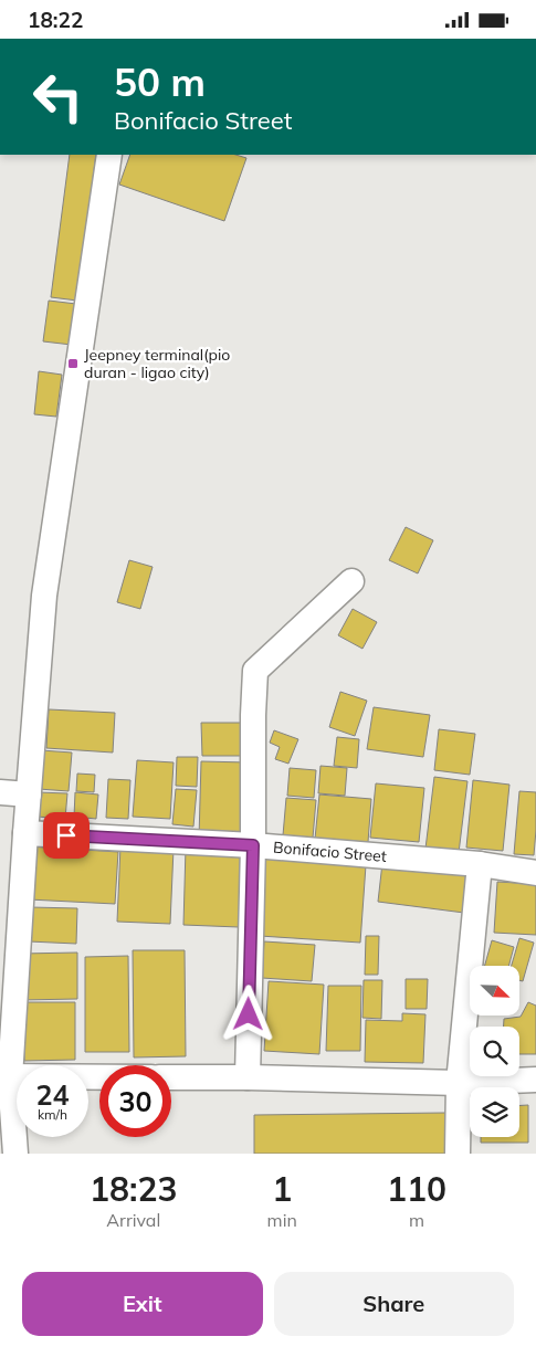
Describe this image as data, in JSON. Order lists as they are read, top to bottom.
{
  "streets": {
    "street": ["Bonifacio Street"]
  },
  "places": {
    "transit": ["Jeepney terminal(pio duran - ligao city)"]
  },
  "north": "bottom right",
  "page": {
    "status": "18:22",
    "turn": ["50 m", "Bonifacio Street"],
    "speed": "24 km/h",
    "limit": "30",
    "eta": [
      "18:23",
      "Arrival",
      "1",
      "min",
      "110",
      "m"
    ],
    "buttons": ["Exit", "Share"]
  }
}
